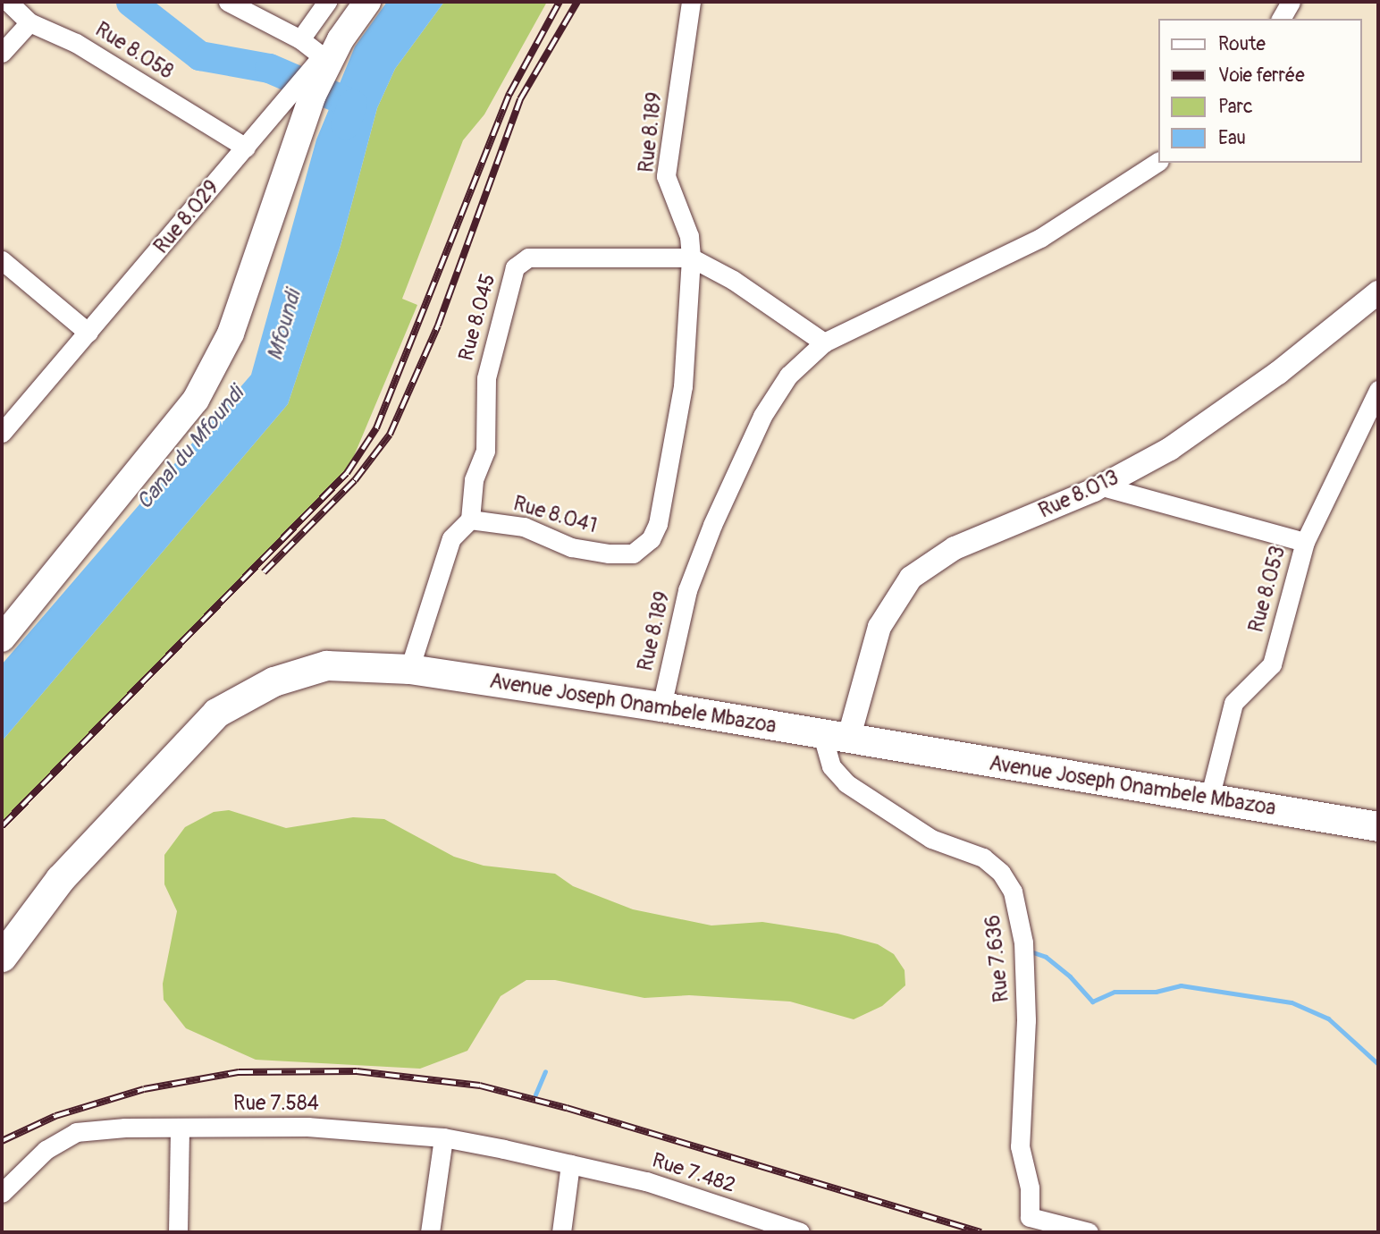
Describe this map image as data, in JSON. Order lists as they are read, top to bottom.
{
  "streets": {
    "main road": ["Rue 8.029", "Avenue Joseph Onambele Mbazoa"],
    "street": [
      "Rue 8.058",
      "Rue 8.189",
      "Rue 8.045",
      "Rue 8.013",
      "Rue 8.041",
      "Rue 8.053",
      "Rue 7.636",
      "Rue 7.584",
      "Rue 7.482"
    ]
  },
  "crossings": [
    ["Rue 8.058", "Rue 8.029"],
    ["Rue 8.189", "Rue 8.045"],
    ["Rue 8.189", "Rue 8.041"],
    ["Rue 8.189", "Avenue Joseph Onambele Mbazoa"],
    ["Rue 8.045", "Rue 8.041"],
    ["Rue 8.013", "Avenue Joseph Onambele Mbazoa"],
    ["Rue 8.013", "Rue 7.636"],
    ["Rue 8.053", "Avenue Joseph Onambele Mbazoa"],
    ["Avenue Joseph Onambele Mbazoa", "Rue 7.636"],
    ["Rue 7.584", "Rue 7.482"]
  ],
  "water": ["Mfoundi", "Canal du Mfoundi"],
  "legend": [
    "Route",
    "Voie ferrée",
    "Parc",
    "Eau"
  ]
}
